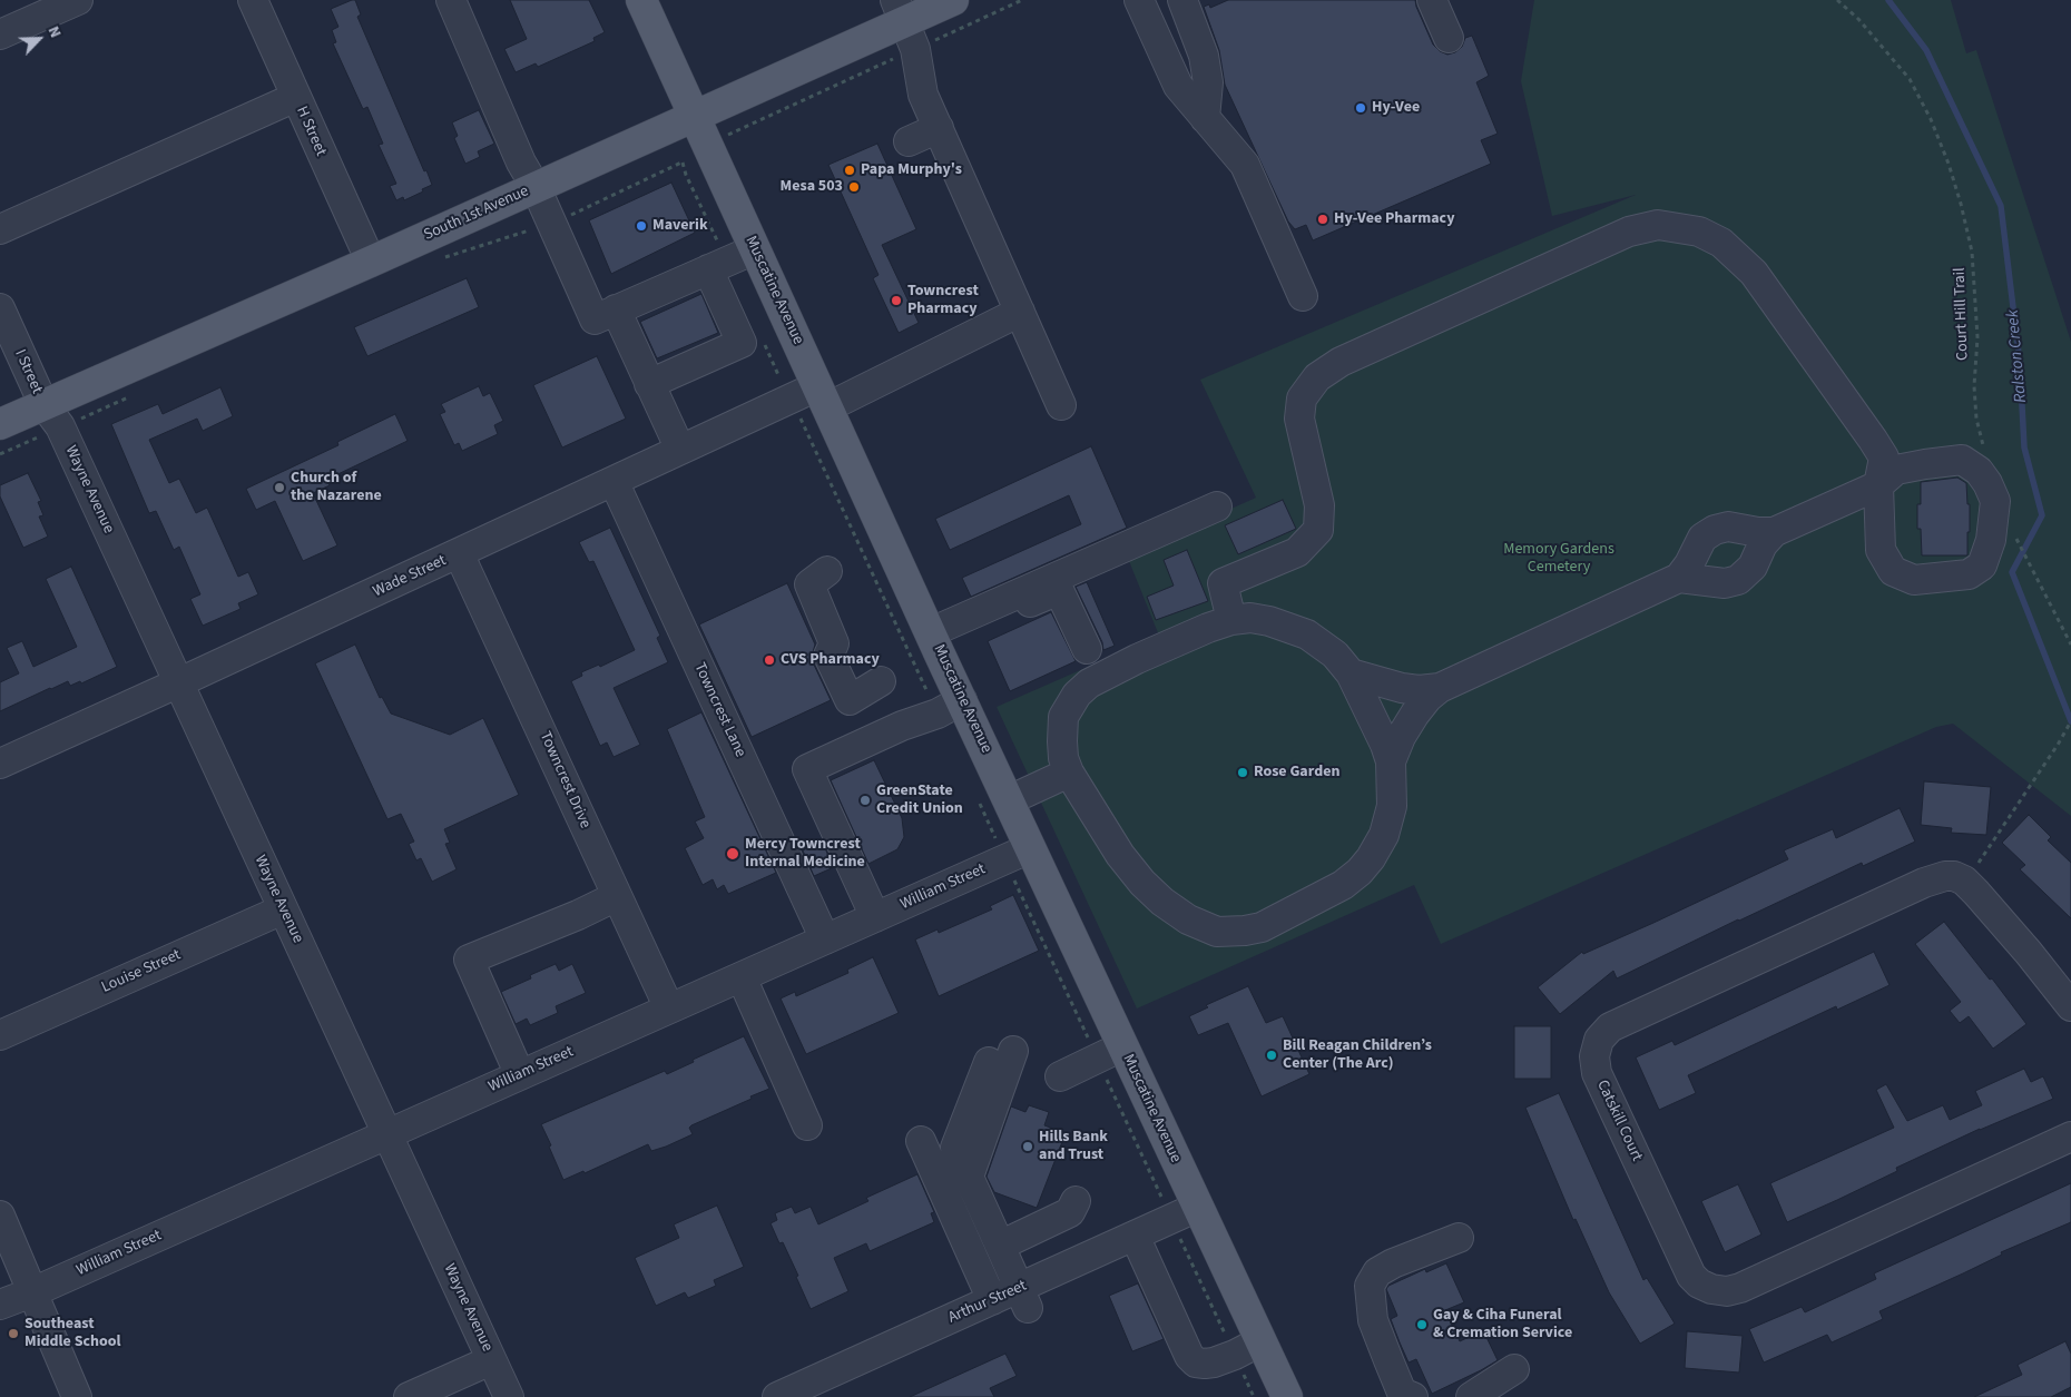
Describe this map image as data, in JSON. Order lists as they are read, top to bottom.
{
  "streets": {
    "main road": ["South 1st Avenue", "Muscatine Avenue"],
    "street": [
      "H Street",
      "I Street",
      "Wayne Avenue",
      "Wade Street",
      "Towncrest Lane",
      "Towncrest Drive",
      "William Street",
      "Louise Street",
      "Catskill Court",
      "Arthur Street"
    ],
    "path": ["Court Hill Trail"]
  },
  "crossings": [
    ["H Street", "South 1st Avenue"],
    ["South 1st Avenue", "Muscatine Avenue"],
    ["South 1st Avenue", "I Street"],
    ["South 1st Avenue", "Wayne Avenue"],
    ["Muscatine Avenue", "Wade Street"],
    ["Muscatine Avenue", "William Street"],
    ["Muscatine Avenue", "Arthur Street"],
    ["I Street", "Wayne Avenue"],
    ["Wayne Avenue", "Wade Street"],
    ["Wayne Avenue", "William Street"],
    ["Wayne Avenue", "Louise Street"],
    ["Wade Street", "Towncrest Lane"],
    ["Wade Street", "Towncrest Drive"],
    ["Towncrest Lane", "William Street"],
    ["Towncrest Drive", "William Street"]
  ],
  "water": ["Ralston Creek"],
  "parks": ["Memory Gardens Cemetery"],
  "places": [
    "Hy-Vee",
    "Papa Murphy's",
    "Mesa 503",
    "Hy-Vee Pharmacy",
    "Maverik",
    "Towncrest Pharmacy",
    "Church of the Nazarene",
    "CVS Pharmacy",
    "Rose Garden",
    "GreenState Credit Union",
    "Mercy Towncrest Internal Medicine",
    "Bill Reagan Children’s Center (The Arc)",
    "Hills Bank and Trust",
    "Gay & Ciha Funeral & Cremation Service",
    "Southeast Middle School"
  ],
  "north": "top right"
}
